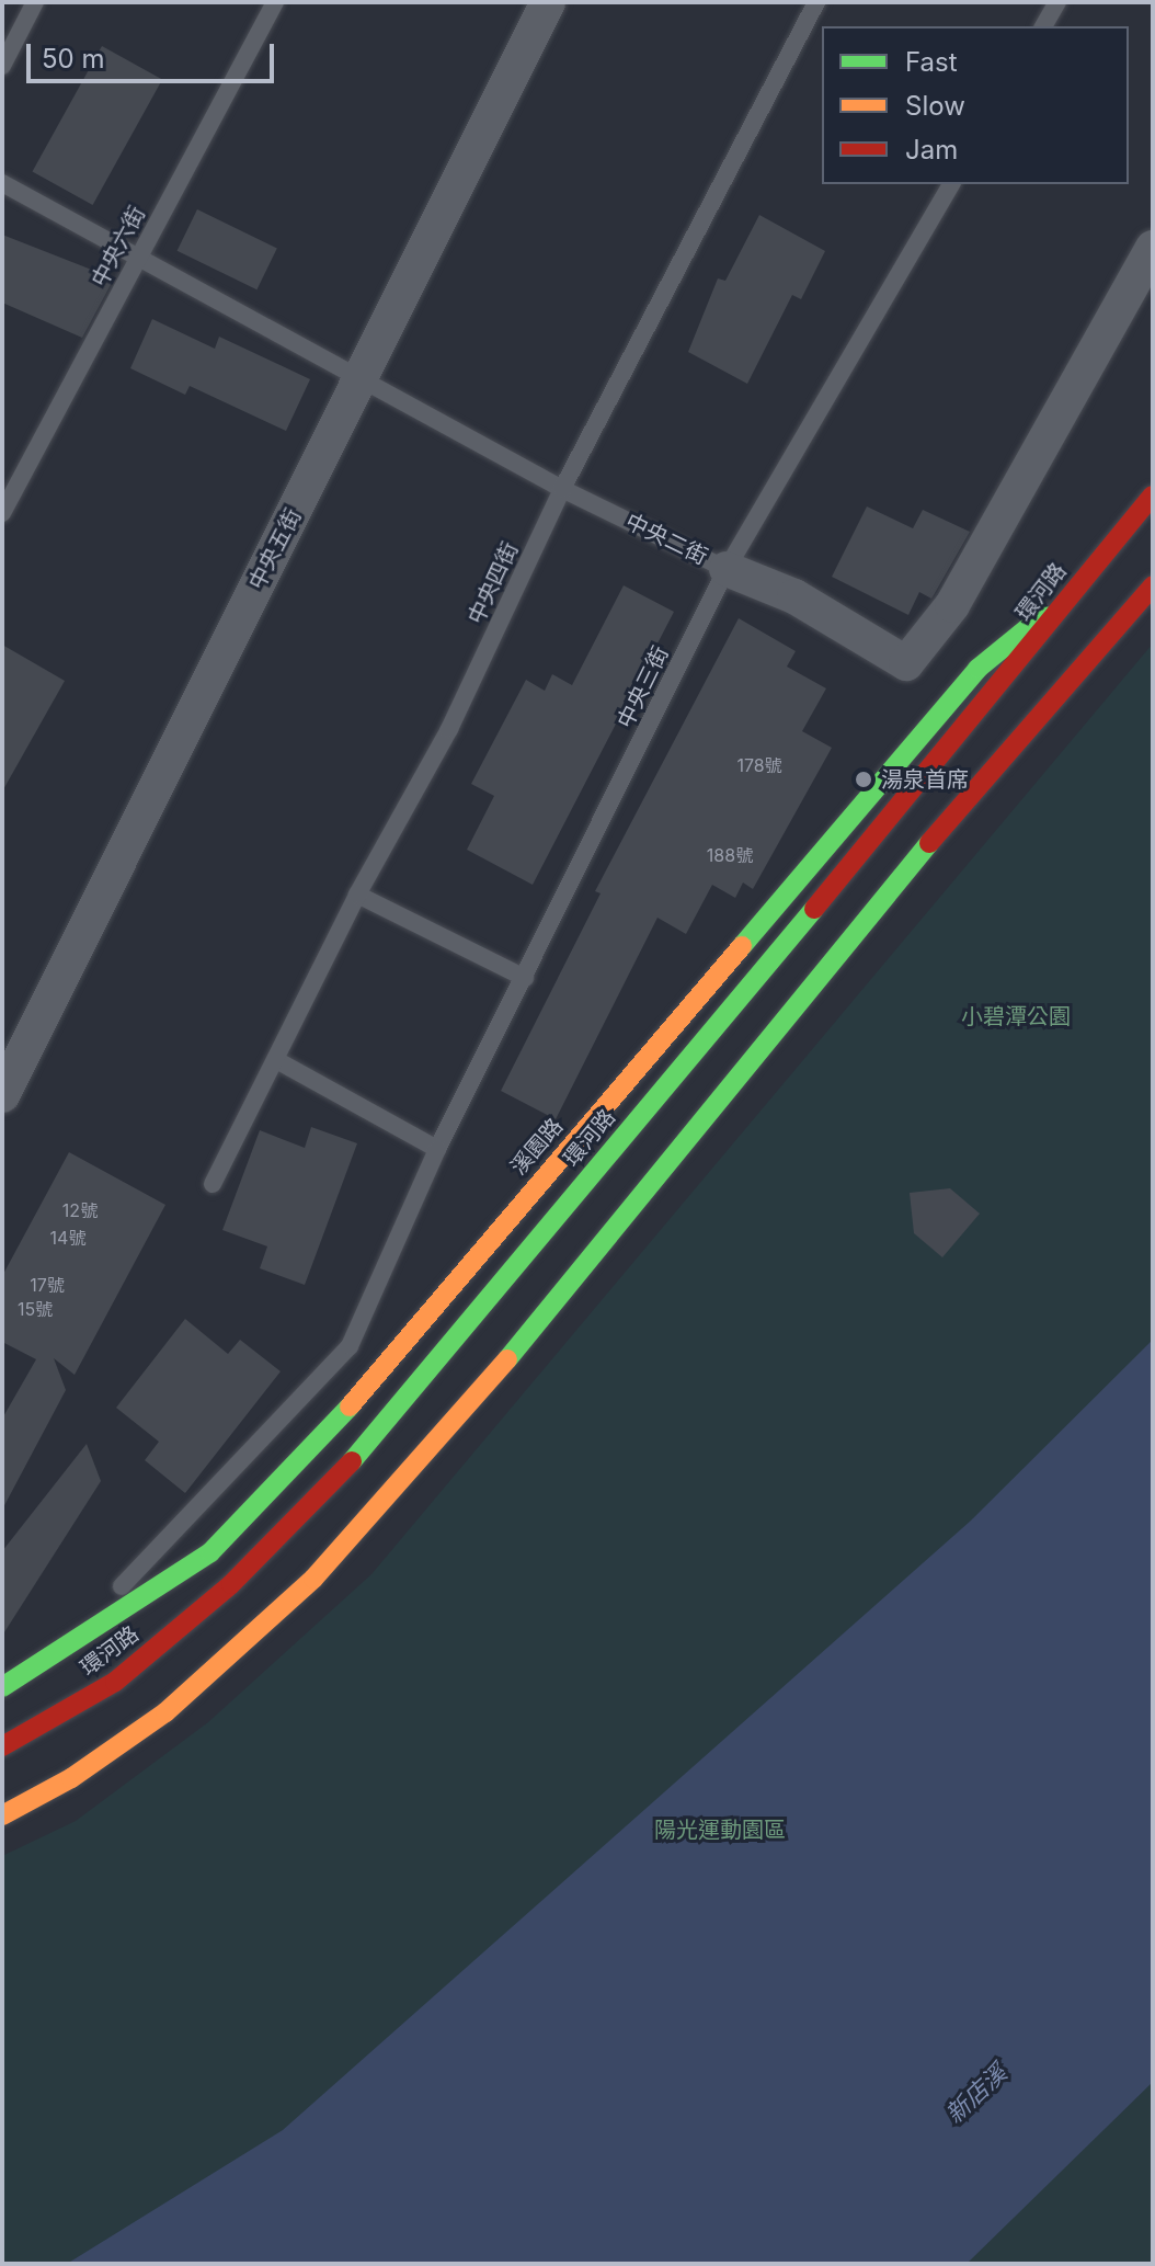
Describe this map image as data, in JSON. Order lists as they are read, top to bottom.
{
  "streets": {
    "main road": ["環河路", "溪園路"],
    "street": ["中央二街", "中央五街"],
    "lane": ["中央六街", "中央四街", "中央三街"]
  },
  "crossings": [
    ["中央六街", "中央二街"],
    ["中央二街", "中央五街"],
    ["中央二街", "中央四街"],
    ["中央二街", "中央三街"],
    ["環河路", "溪園路"],
    ["中央三街", "溪園路"]
  ],
  "water": ["新店溪"],
  "parks": ["小碧潭公園", "陽光運動園區"],
  "places": ["湯泉首席"],
  "house_numbers": [
    "178號",
    "188號",
    "12號",
    "14號",
    "17號",
    "15號"
  ],
  "legend": ["Fast", "Slow", "Jam"],
  "scale_bar": "50 m"
}
